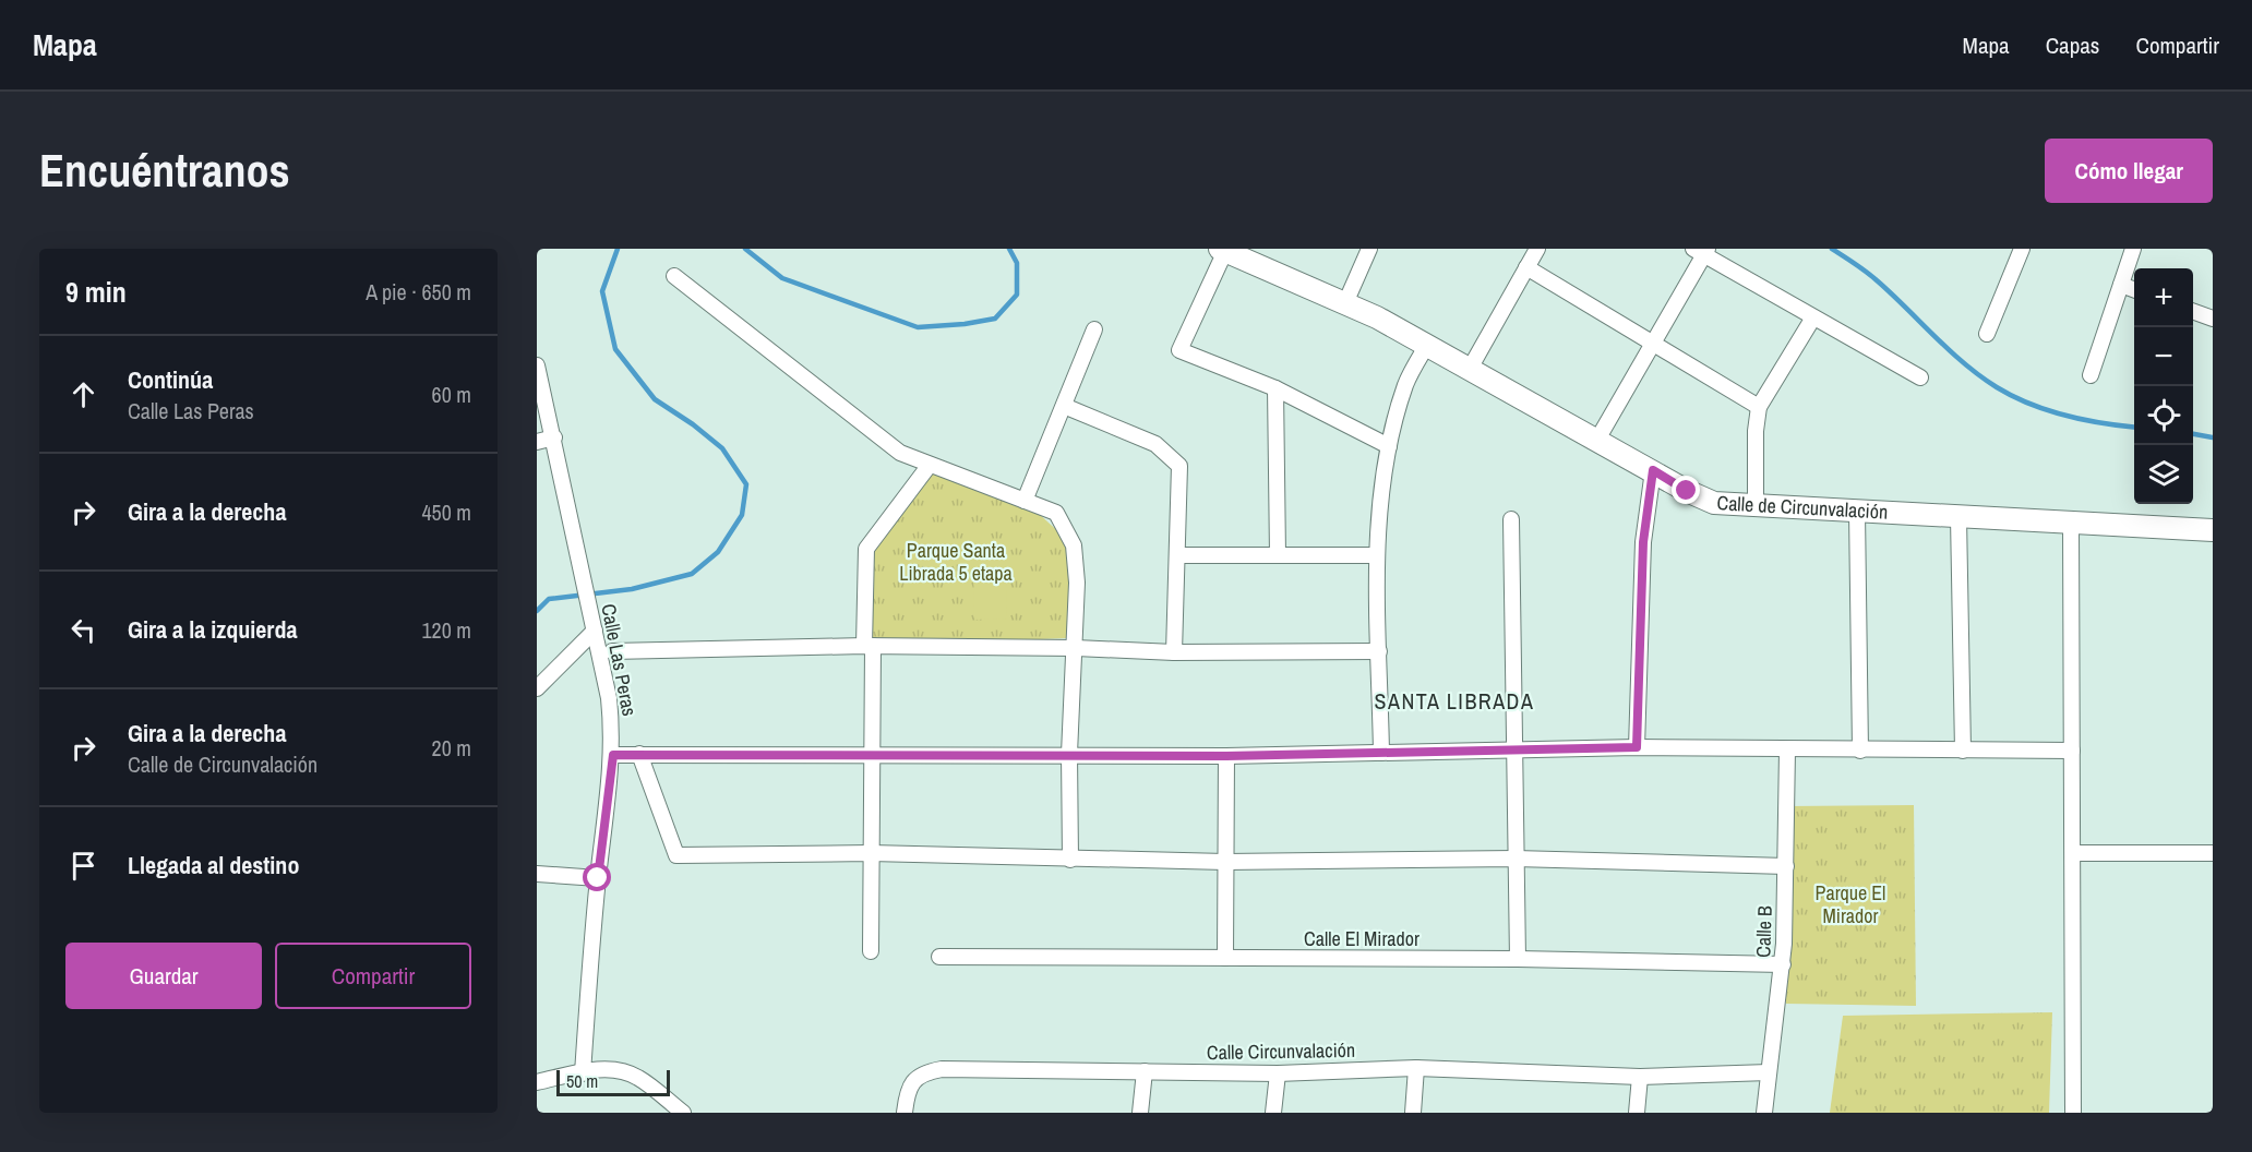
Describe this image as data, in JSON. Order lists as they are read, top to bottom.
{
  "streets": {
    "street": [
      "Calle de Circunvalación",
      "Calle Las Peras",
      "Calle B",
      "Calle El Mirador",
      "Calle Circunvalación"
    ]
  },
  "crossings": [
    ["Calle B", "Calle El Mirador"],
    ["Calle B", "Calle Circunvalación"]
  ],
  "districts": ["SANTA LIBRADA"],
  "parks": ["Parque Santa Librada 5 etapa", "Parque El Mirador"],
  "scale_bar": "50 m",
  "page": {
    "header": "Mapa",
    "nav": ["Mapa", "Capas", "Compartir"],
    "buttons": [
      "Cómo llegar",
      ["Guardar", "Compartir"]
    ],
    "title": "Encuéntranos",
    "heading": ["9 min", "A pie · 650 m"],
    "map_buttons": ["+", "−"],
    "list": [
      ["Continúa", "Calle Las Peras", "60 m"],
      ["Gira a la derecha", "450 m"],
      ["Gira a la izquierda", "120 m"],
      ["Gira a la derecha", "Calle de Circunvalación", "20 m"],
      "Llegada al destino"
    ],
    "scale": "50 m"
  }
}
